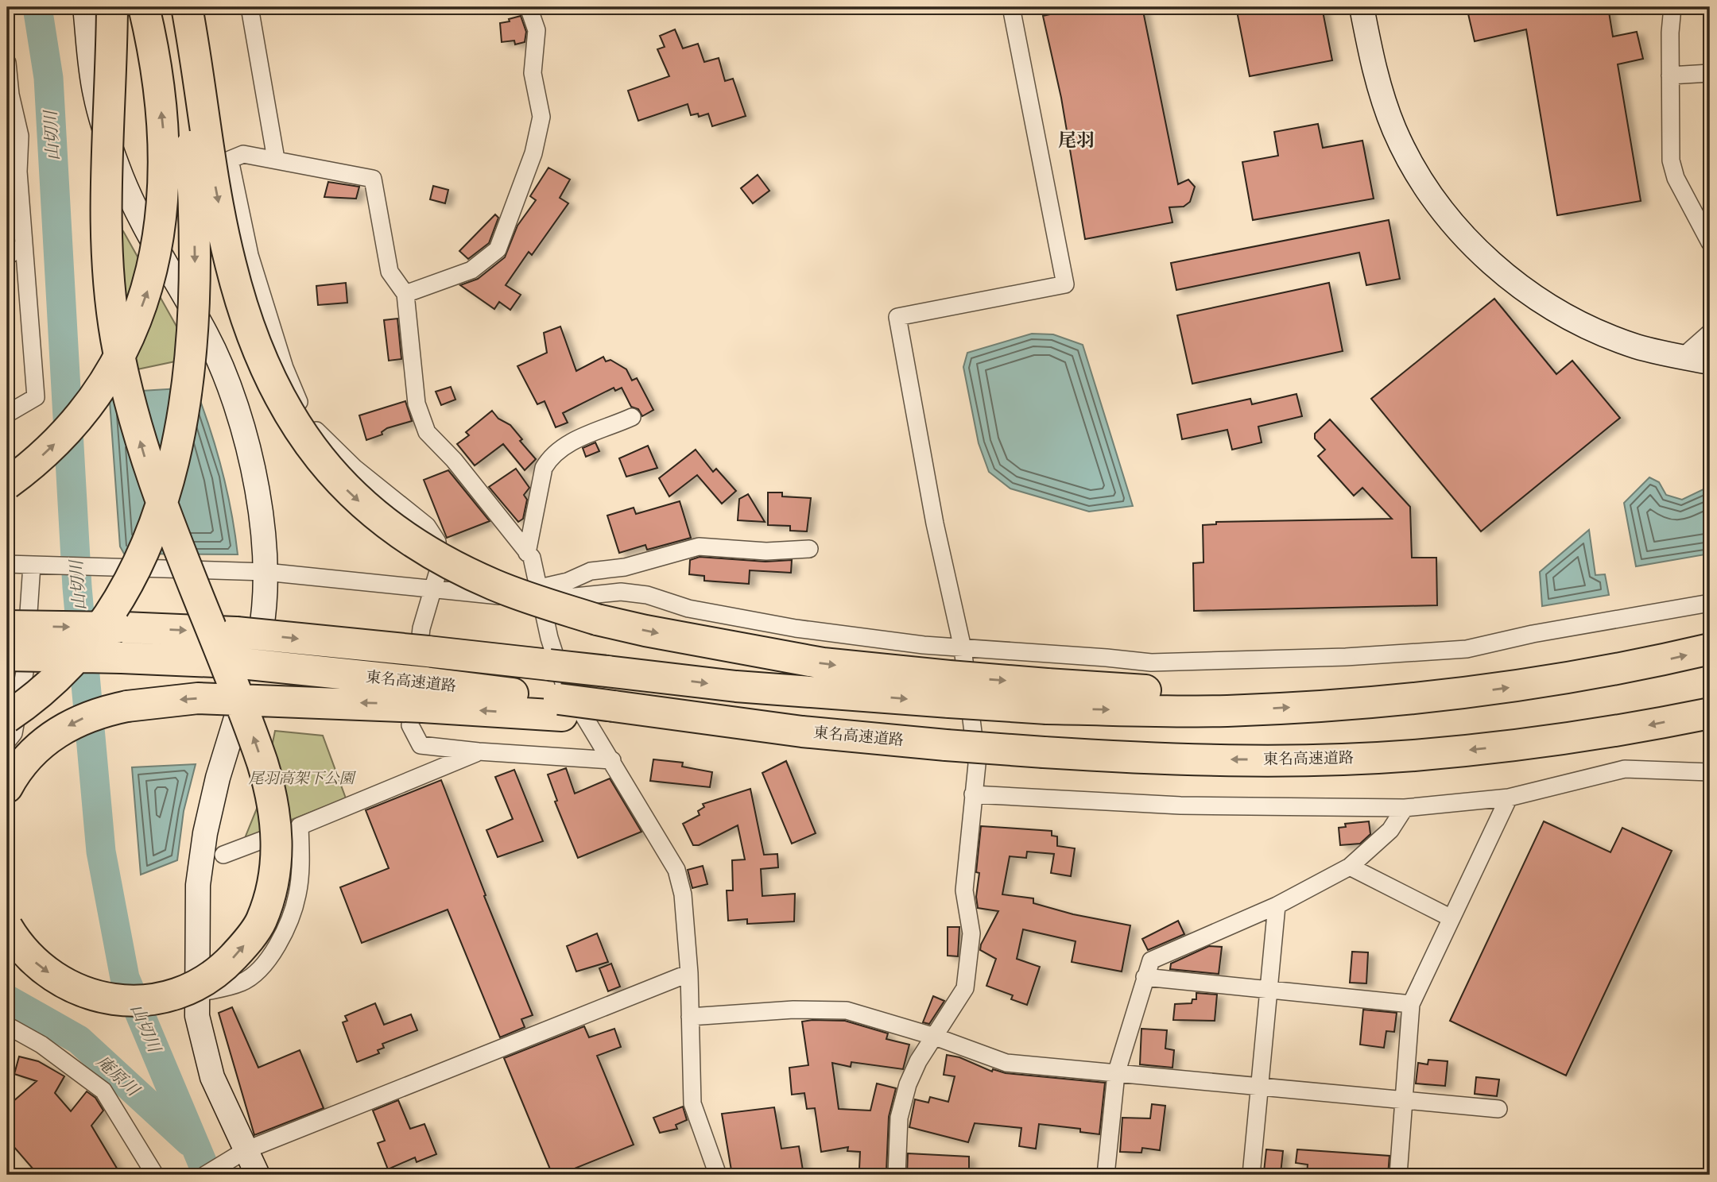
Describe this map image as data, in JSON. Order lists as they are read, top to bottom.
{
  "streets": {
    "highway": ["東名高速道路"]
  },
  "districts": ["尾羽"],
  "water": ["山切川", "庵原川"],
  "parks": ["尾羽高架下公園"]
}
